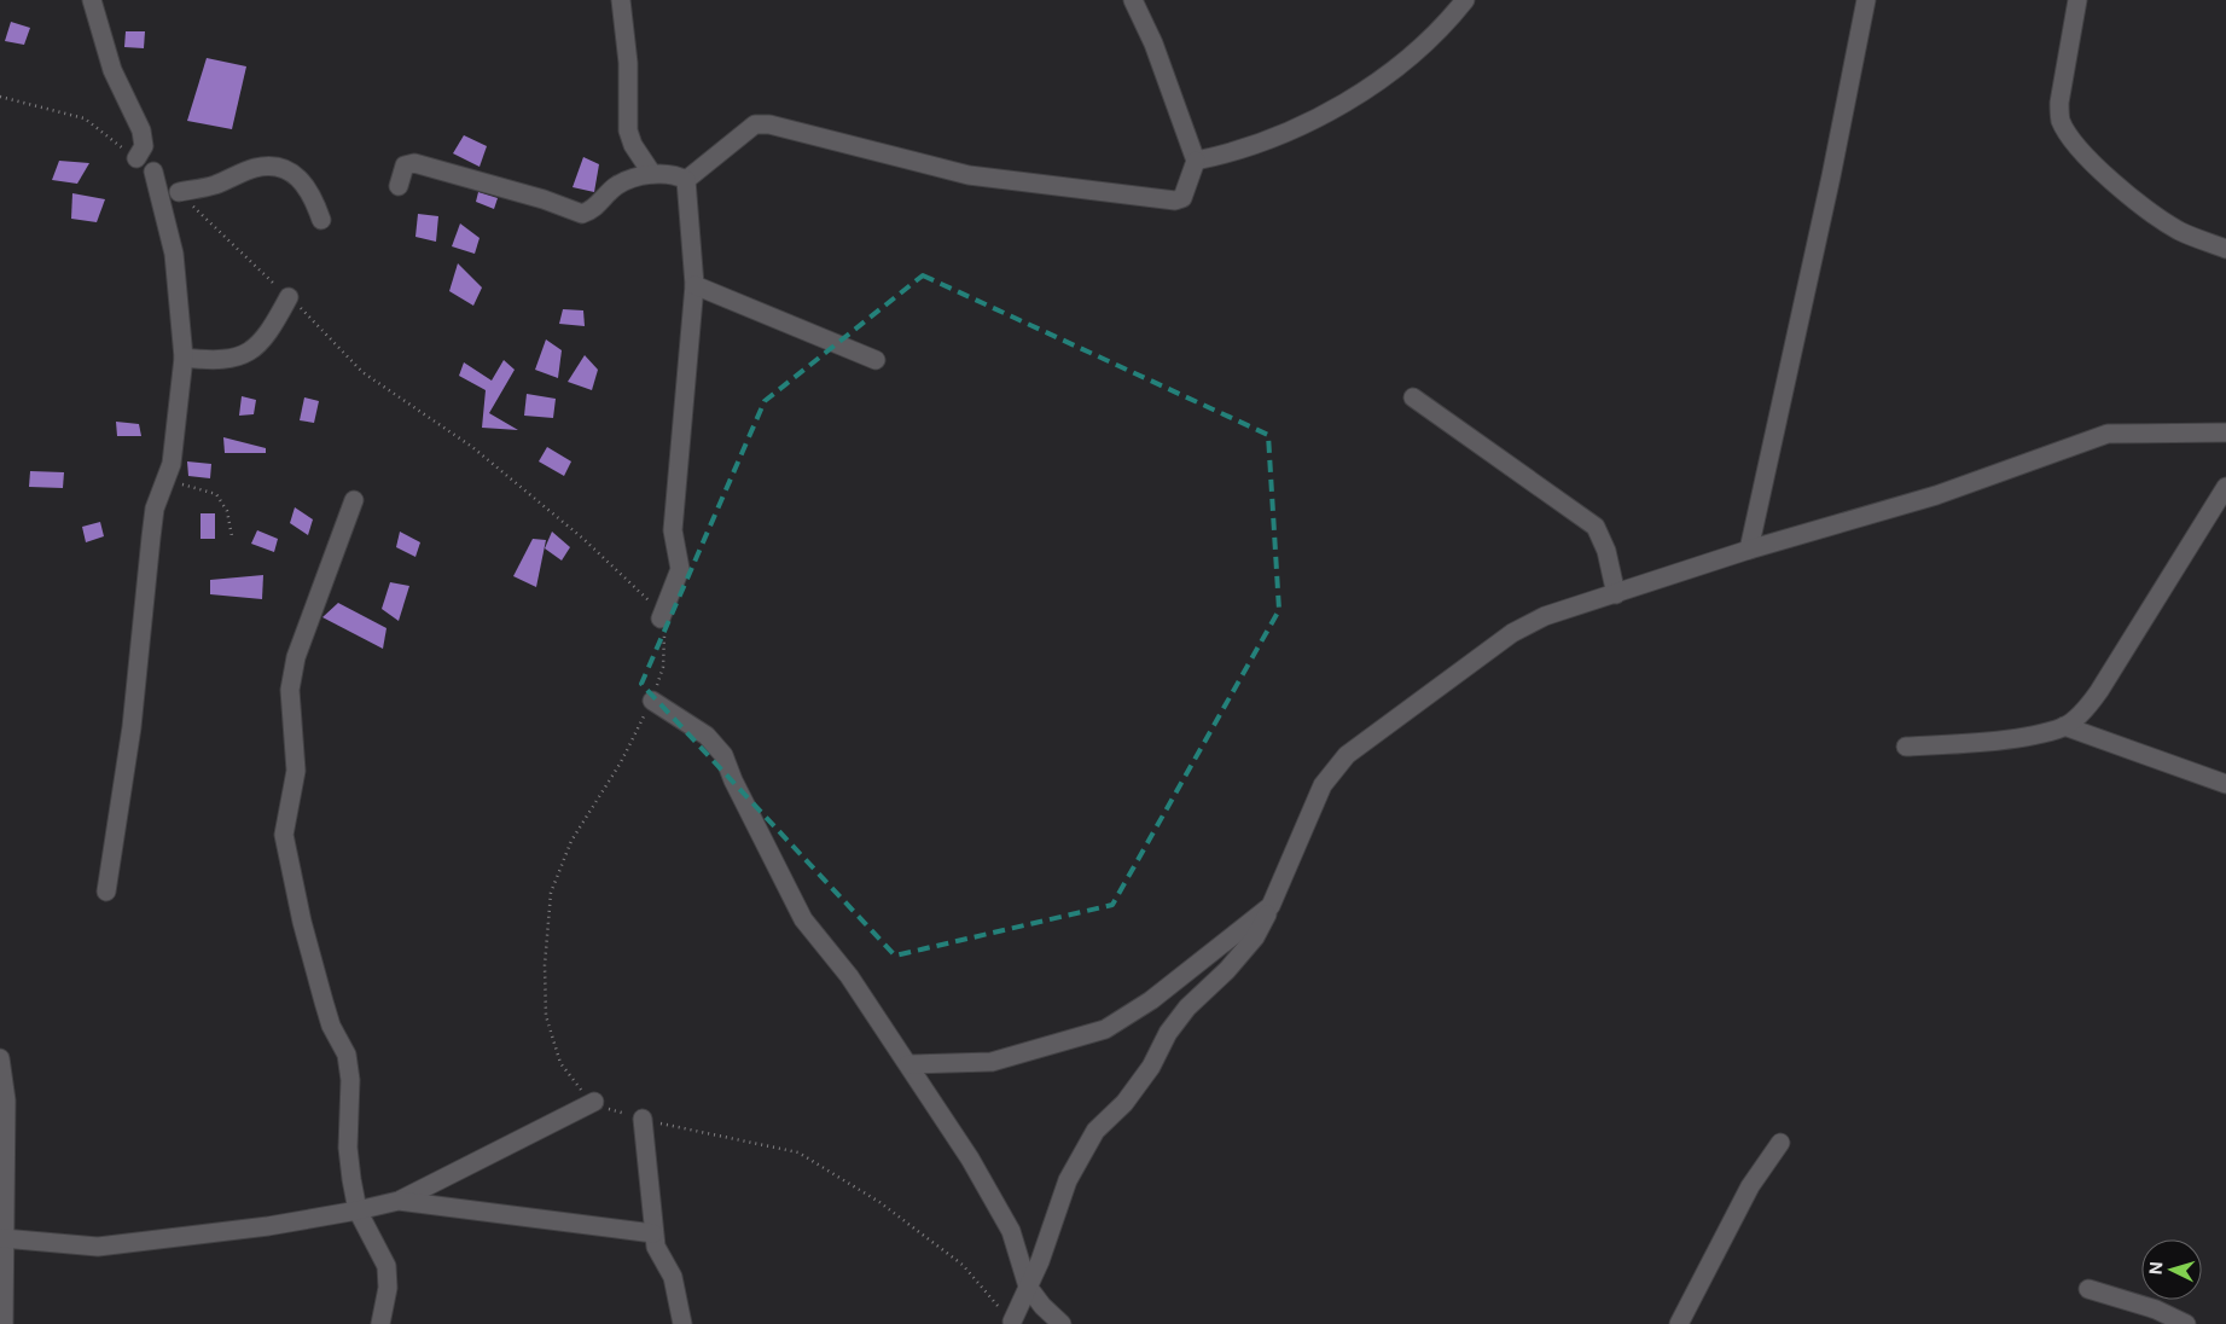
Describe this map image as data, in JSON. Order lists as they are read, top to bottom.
{
  "north": "left"
}
